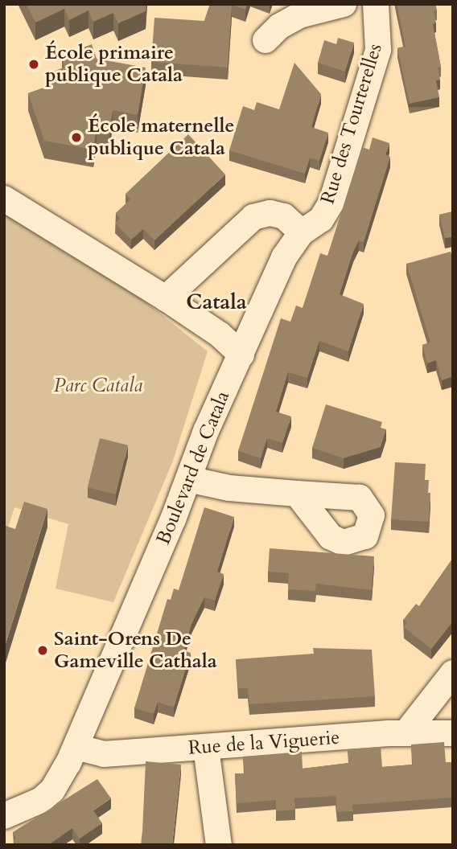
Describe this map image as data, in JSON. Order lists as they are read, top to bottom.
{
  "streets": {
    "street": ["Rue des Tourterelles", "Boulevard de Catala", "Rue de la Viguerie"]
  },
  "crossings": [
    ["Rue des Tourterelles", "Boulevard de Catala"],
    ["Boulevard de Catala", "Rue de la Viguerie"]
  ],
  "districts": ["Catala"],
  "parks": ["Parc Catala"],
  "places": ["École primaire publique Catala", "École maternelle publique Catala", "Saint-Orens De Gameville Cathala"]
}
